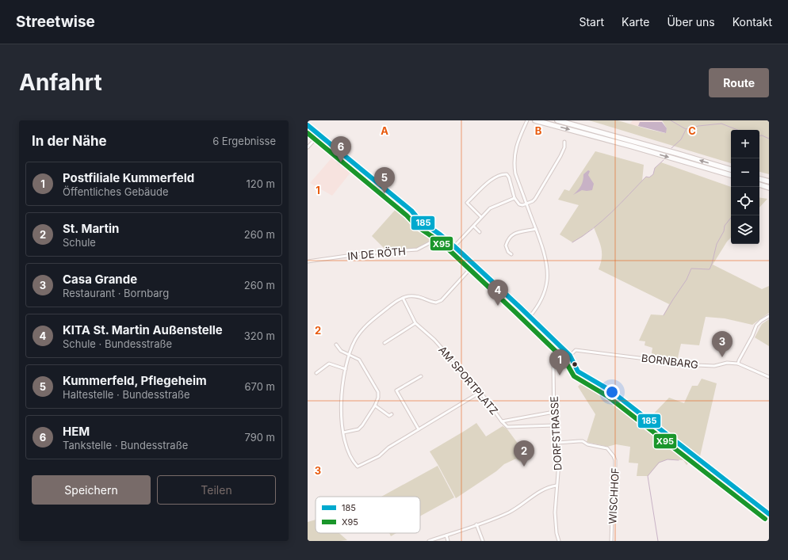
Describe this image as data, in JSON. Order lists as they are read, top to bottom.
{
  "streets": {
    "street": [
      "IN DE RÖTH",
      "BORNBARG",
      "AM SPORTPLATZ",
      "DORFSTRASSE",
      "WISCHHOF"
    ]
  },
  "crossings": [
    ["AM SPORTPLATZ", "DORFSTRASSE"],
    ["DORFSTRASSE", "WISCHHOF"]
  ],
  "lines": ["transit line 185", "transit line X95"],
  "legend": ["185", "X95"],
  "page": {
    "header": "Streetwise",
    "nav": [
      "Start",
      "Karte",
      "Über uns",
      "Kontakt"
    ],
    "buttons": [
      "Route",
      ["Speichern", "Teilen"]
    ],
    "title": "Anfahrt",
    "heading": ["In der Nähe", "6 Ergebnisse"],
    "map_buttons": ["+", "−"],
    "pins": [
      "6",
      "5",
      "4",
      "3",
      "1",
      "2"
    ],
    "list": [
      {
        "mark": "1",
        "name": "Postfiliale Kummerfeld",
        "note": "Öffentliches Gebäude",
        "value": "120 m"
      },
      {
        "mark": "2",
        "name": "St. Martin",
        "note": "Schule",
        "value": "260 m"
      },
      {
        "mark": "3",
        "name": "Casa Grande",
        "note": "Restaurant · Bornbarg",
        "value": "260 m"
      },
      {
        "mark": "4",
        "name": "KITA St. Martin Außenstelle",
        "note": "Schule · Bundesstraße",
        "value": "320 m"
      },
      {
        "mark": "5",
        "name": "Kummerfeld, Pflegeheim",
        "note": "Haltestelle · Bundesstraße",
        "value": "670 m"
      },
      {
        "mark": "6",
        "name": "HEM",
        "note": "Tankstelle · Bundesstraße",
        "value": "790 m"
      }
    ]
  },
  "grid": {
    "columns": ["A", "B", "C"],
    "rows": ["1", "2", "3"]
  }
}
